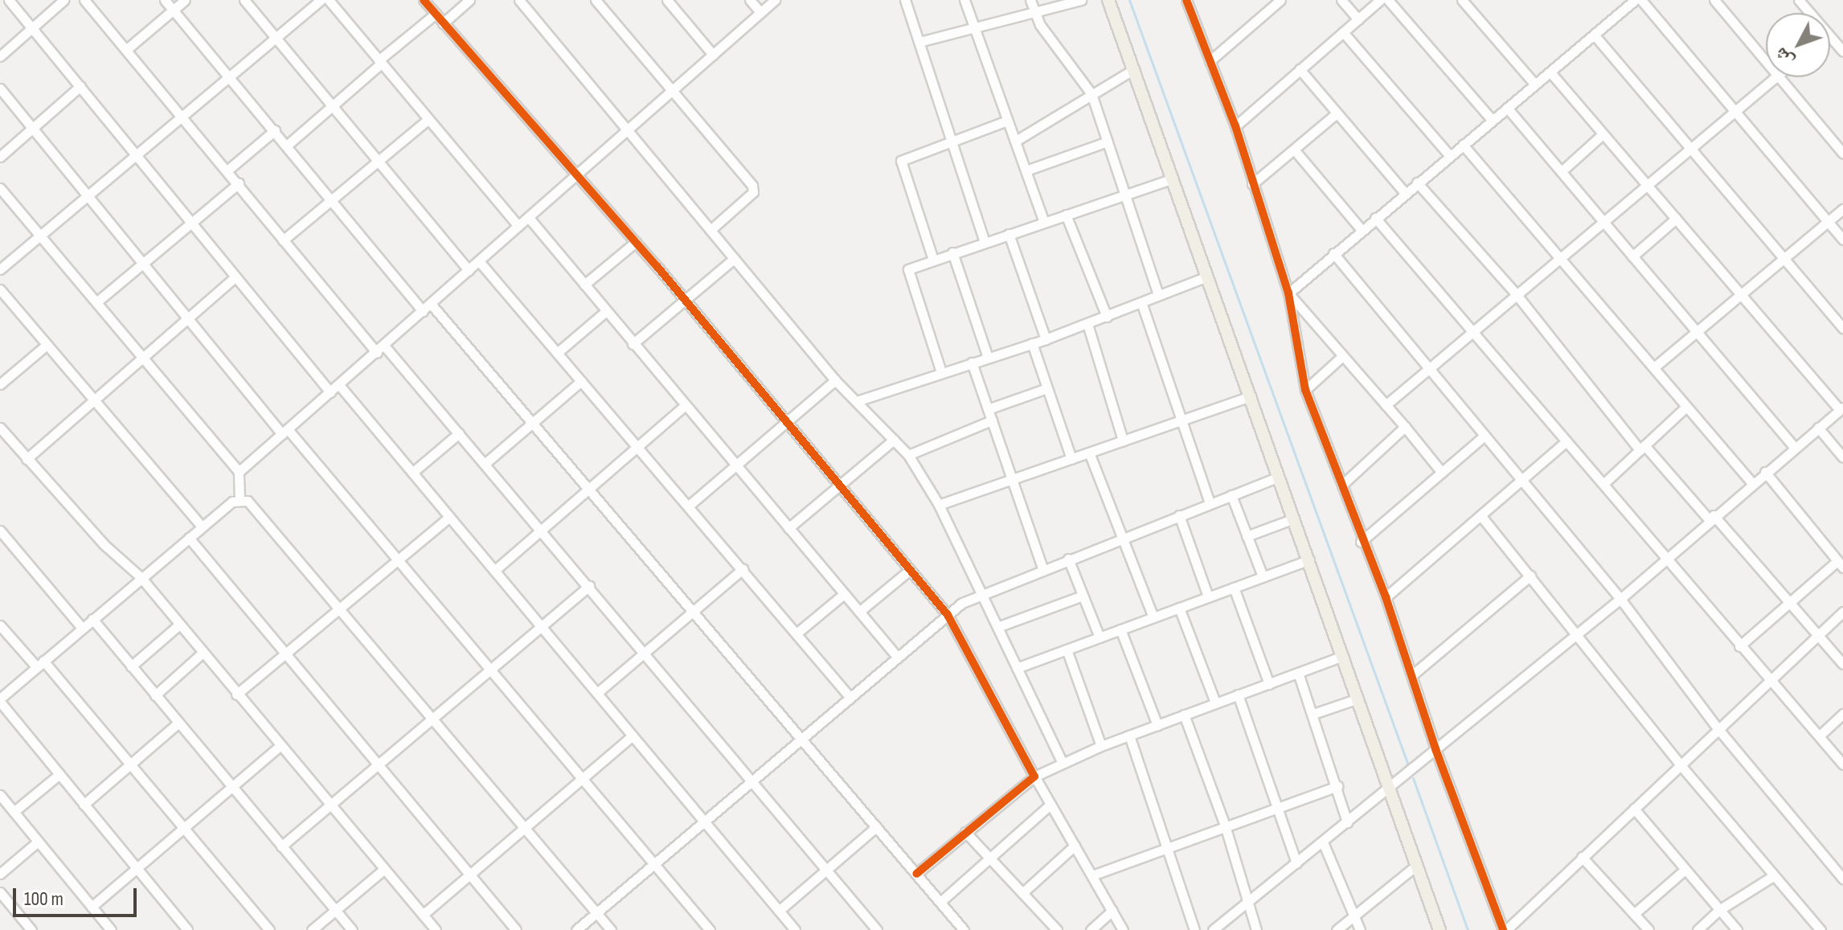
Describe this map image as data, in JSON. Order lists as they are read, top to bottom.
{
  "scale_bar": "100 m",
  "north": "bottom left"
}
